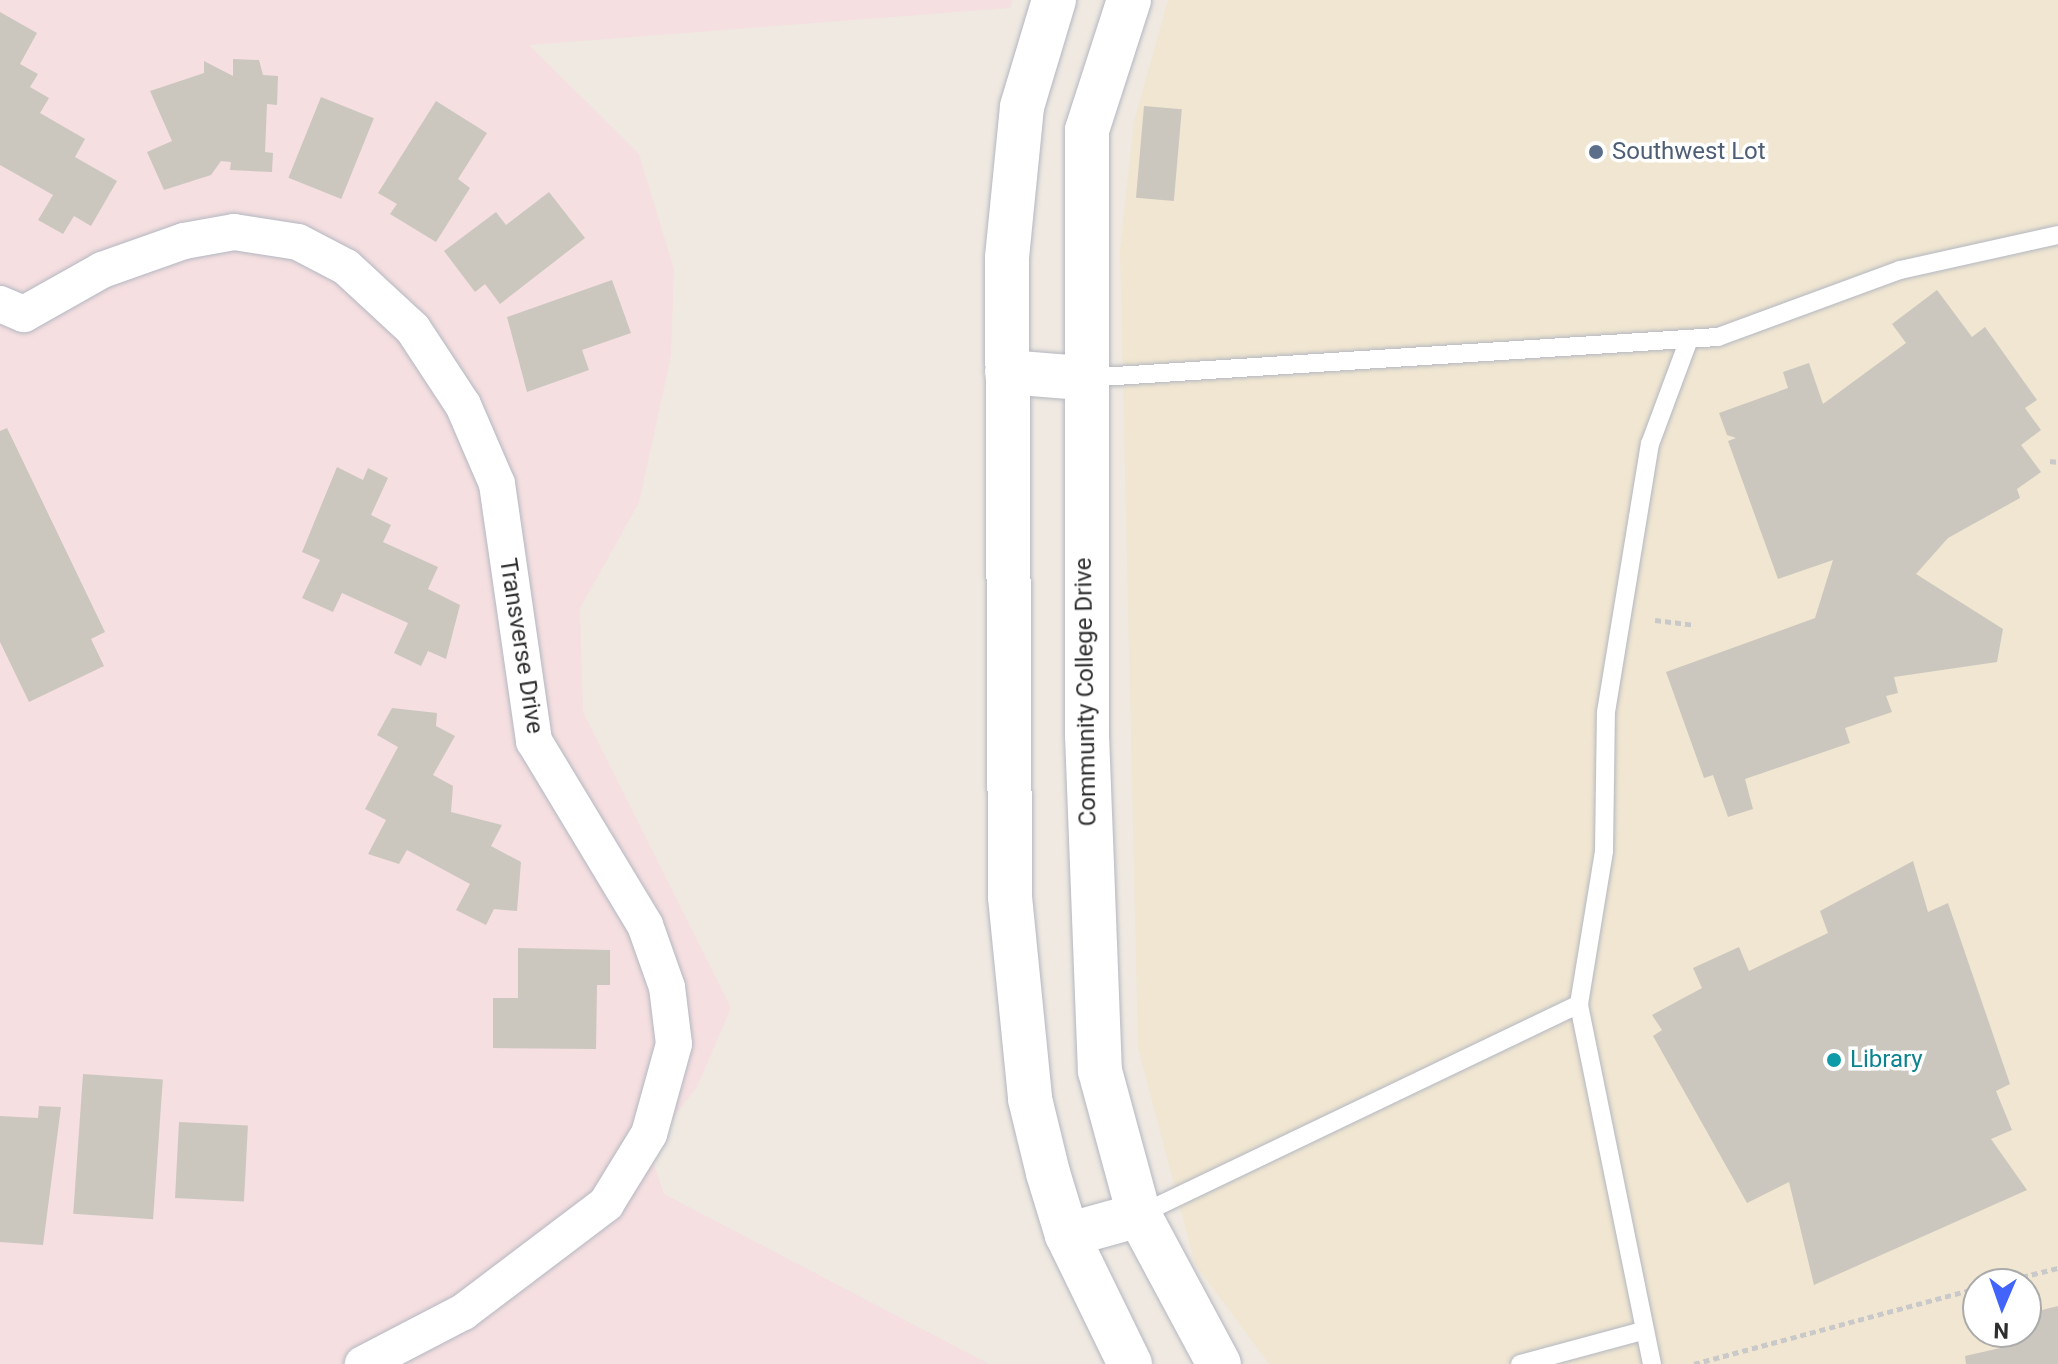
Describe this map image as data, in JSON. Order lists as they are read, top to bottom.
{
  "streets": {
    "street": ["Transverse Drive", "Community College Drive"]
  },
  "places": ["Southwest Lot", "Library"],
  "north": "bottom"
}
